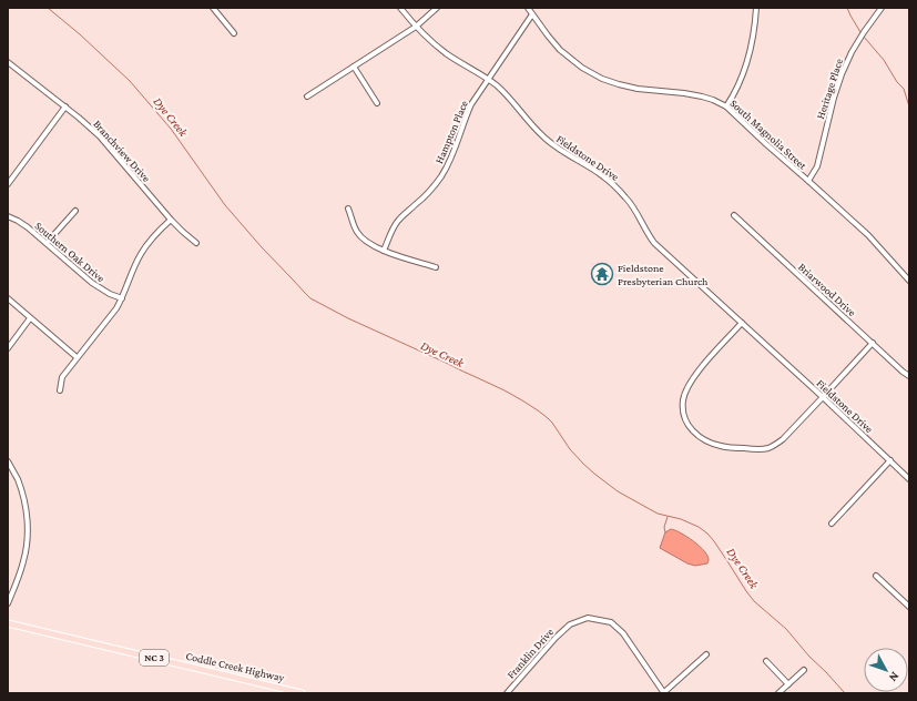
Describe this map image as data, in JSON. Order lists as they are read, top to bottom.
{
  "streets": {
    "main road": ["NC 3", "Coddle Creek Highway"],
    "street": [
      "Heritage Place",
      "Hampton Place",
      "South Magnolia Street",
      "Branchview Drive",
      "Fieldstone Drive",
      "Southern Oak Drive",
      "Briarwood Drive",
      "Franklin Drive"
    ]
  },
  "crossings": [
    ["Heritage Place", "South Magnolia Street"],
    ["Hampton Place", "South Magnolia Street"],
    ["Hampton Place", "Fieldstone Drive"]
  ],
  "water": ["Dye Creek"],
  "places": {
    "temple": ["Fieldstone Presbyterian Church"]
  },
  "north": "bottom right"
}
